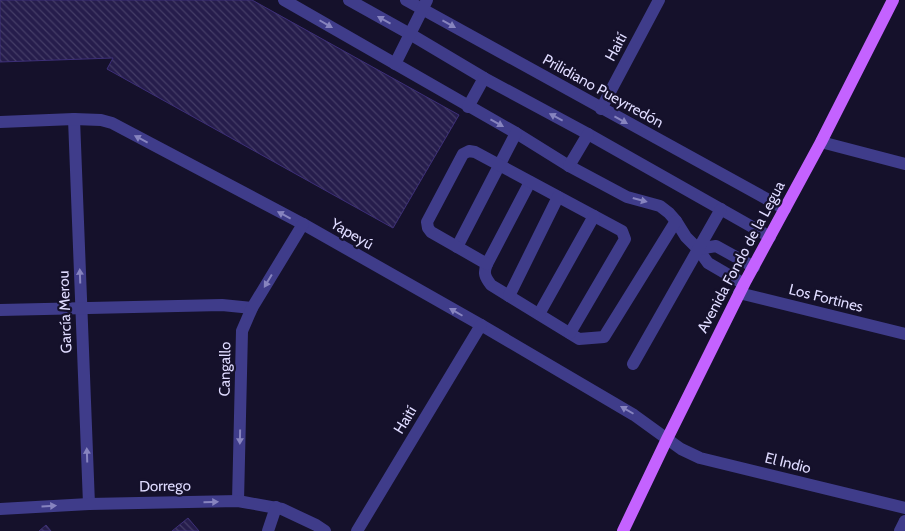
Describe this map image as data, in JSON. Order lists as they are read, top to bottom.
{
  "streets": {
    "main road": ["Avenida Fondo de la Legua"],
    "street": [
      "Haití",
      "Prilidiano Pueyrredón",
      "Yapeyú",
      "Los Fortines",
      "García Merou",
      "Cangallo",
      "El Indio",
      "Dorrego"
    ]
  },
  "crossings": [
    ["Haití", "Prilidiano Pueyrredón"],
    ["Haití", "Yapeyú"],
    ["Prilidiano Pueyrredón", "Avenida Fondo de la Legua"],
    ["Yapeyú", "Avenida Fondo de la Legua"],
    ["Yapeyú", "García Merou"],
    ["Yapeyú", "Cangallo"],
    ["Yapeyú", "El Indio"],
    ["Avenida Fondo de la Legua", "Los Fortines"],
    ["Avenida Fondo de la Legua", "El Indio"],
    ["García Merou", "Dorrego"],
    ["Cangallo", "Dorrego"]
  ],
  "one_way": [
    "Yapeyú",
    "García Merou",
    "Cangallo",
    "Dorrego"
  ]
}
